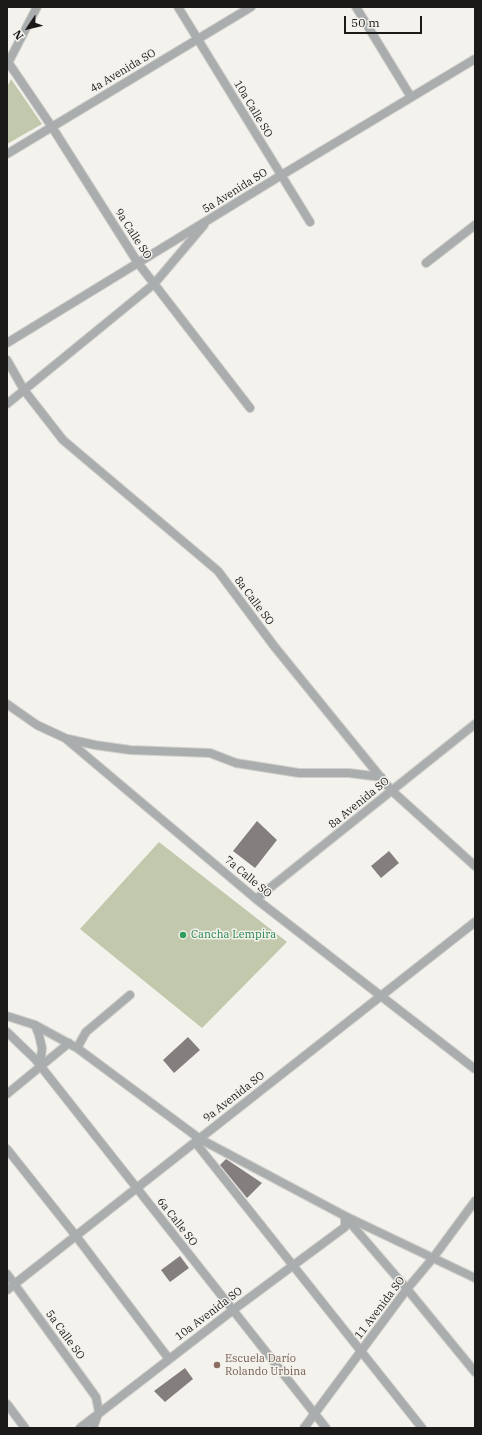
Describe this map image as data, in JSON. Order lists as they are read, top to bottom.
{
  "streets": {
    "street": [
      "4a Avenida SO",
      "10a Calle SO",
      "5a Avenida SO",
      "9a Calle SO",
      "8a Calle SO",
      "8a Avenida SO",
      "7a Calle SO",
      "9a Avenida SO",
      "6a Calle SO",
      "11 Avenida SO",
      "10a Avenida SO",
      "5a Calle SO"
    ]
  },
  "crossings": [
    ["4a Avenida SO", "10a Calle SO"],
    ["4a Avenida SO", "9a Calle SO"],
    ["10a Calle SO", "5a Avenida SO"],
    ["5a Avenida SO", "9a Calle SO"],
    ["8a Calle SO", "8a Avenida SO"],
    ["8a Avenida SO", "7a Calle SO"],
    ["7a Calle SO", "9a Avenida SO"],
    ["9a Avenida SO", "6a Calle SO"],
    ["9a Avenida SO", "5a Calle SO"],
    ["6a Calle SO", "11 Avenida SO"],
    ["6a Calle SO", "10a Avenida SO"],
    ["10a Avenida SO", "5a Calle SO"]
  ],
  "places": ["Cancha Lempira", "Escuela Darío Rolando Urbina"],
  "scale_bar": "50 m",
  "north": "bottom left"
}
